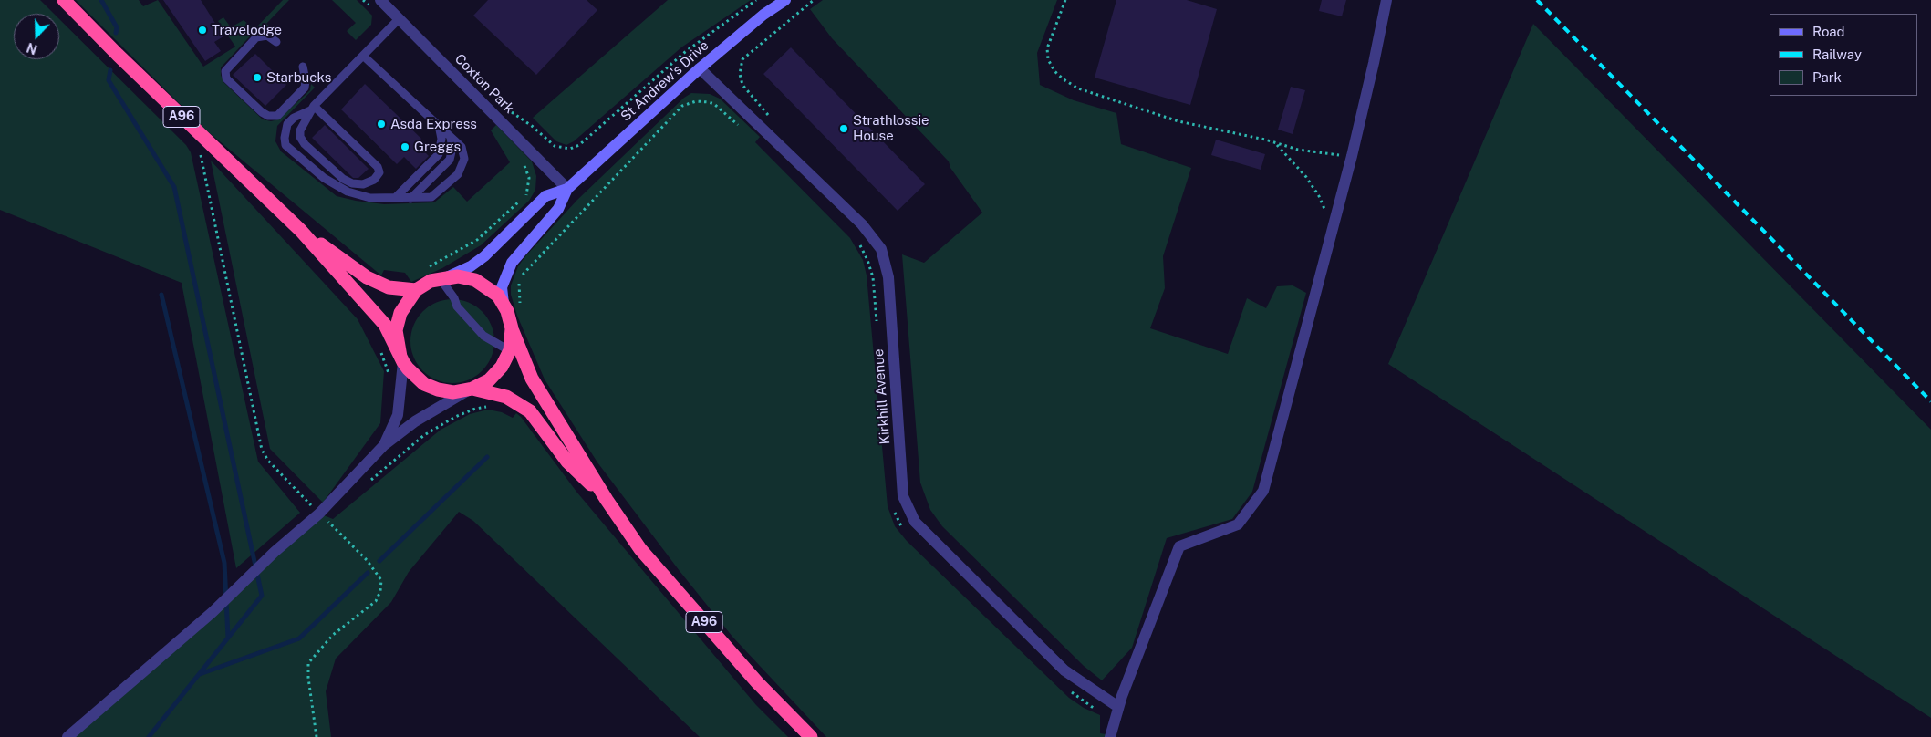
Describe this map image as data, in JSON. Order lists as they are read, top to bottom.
{
  "streets": {
    "highway": ["A96"],
    "street": ["St Andrew's Drive", "Coxton Park", "Kirkhill Avenue"]
  },
  "crossings": [
    ["St Andrew's Drive", "Coxton Park"],
    ["St Andrew's Drive", "A96"],
    ["St Andrew's Drive", "Kirkhill Avenue"]
  ],
  "places": [
    "Travelodge",
    "Starbucks",
    "Asda Express",
    "Strathlossie House",
    "Greggs"
  ],
  "legend": ["Road", "Railway", "Park"],
  "north": "bottom"
}
